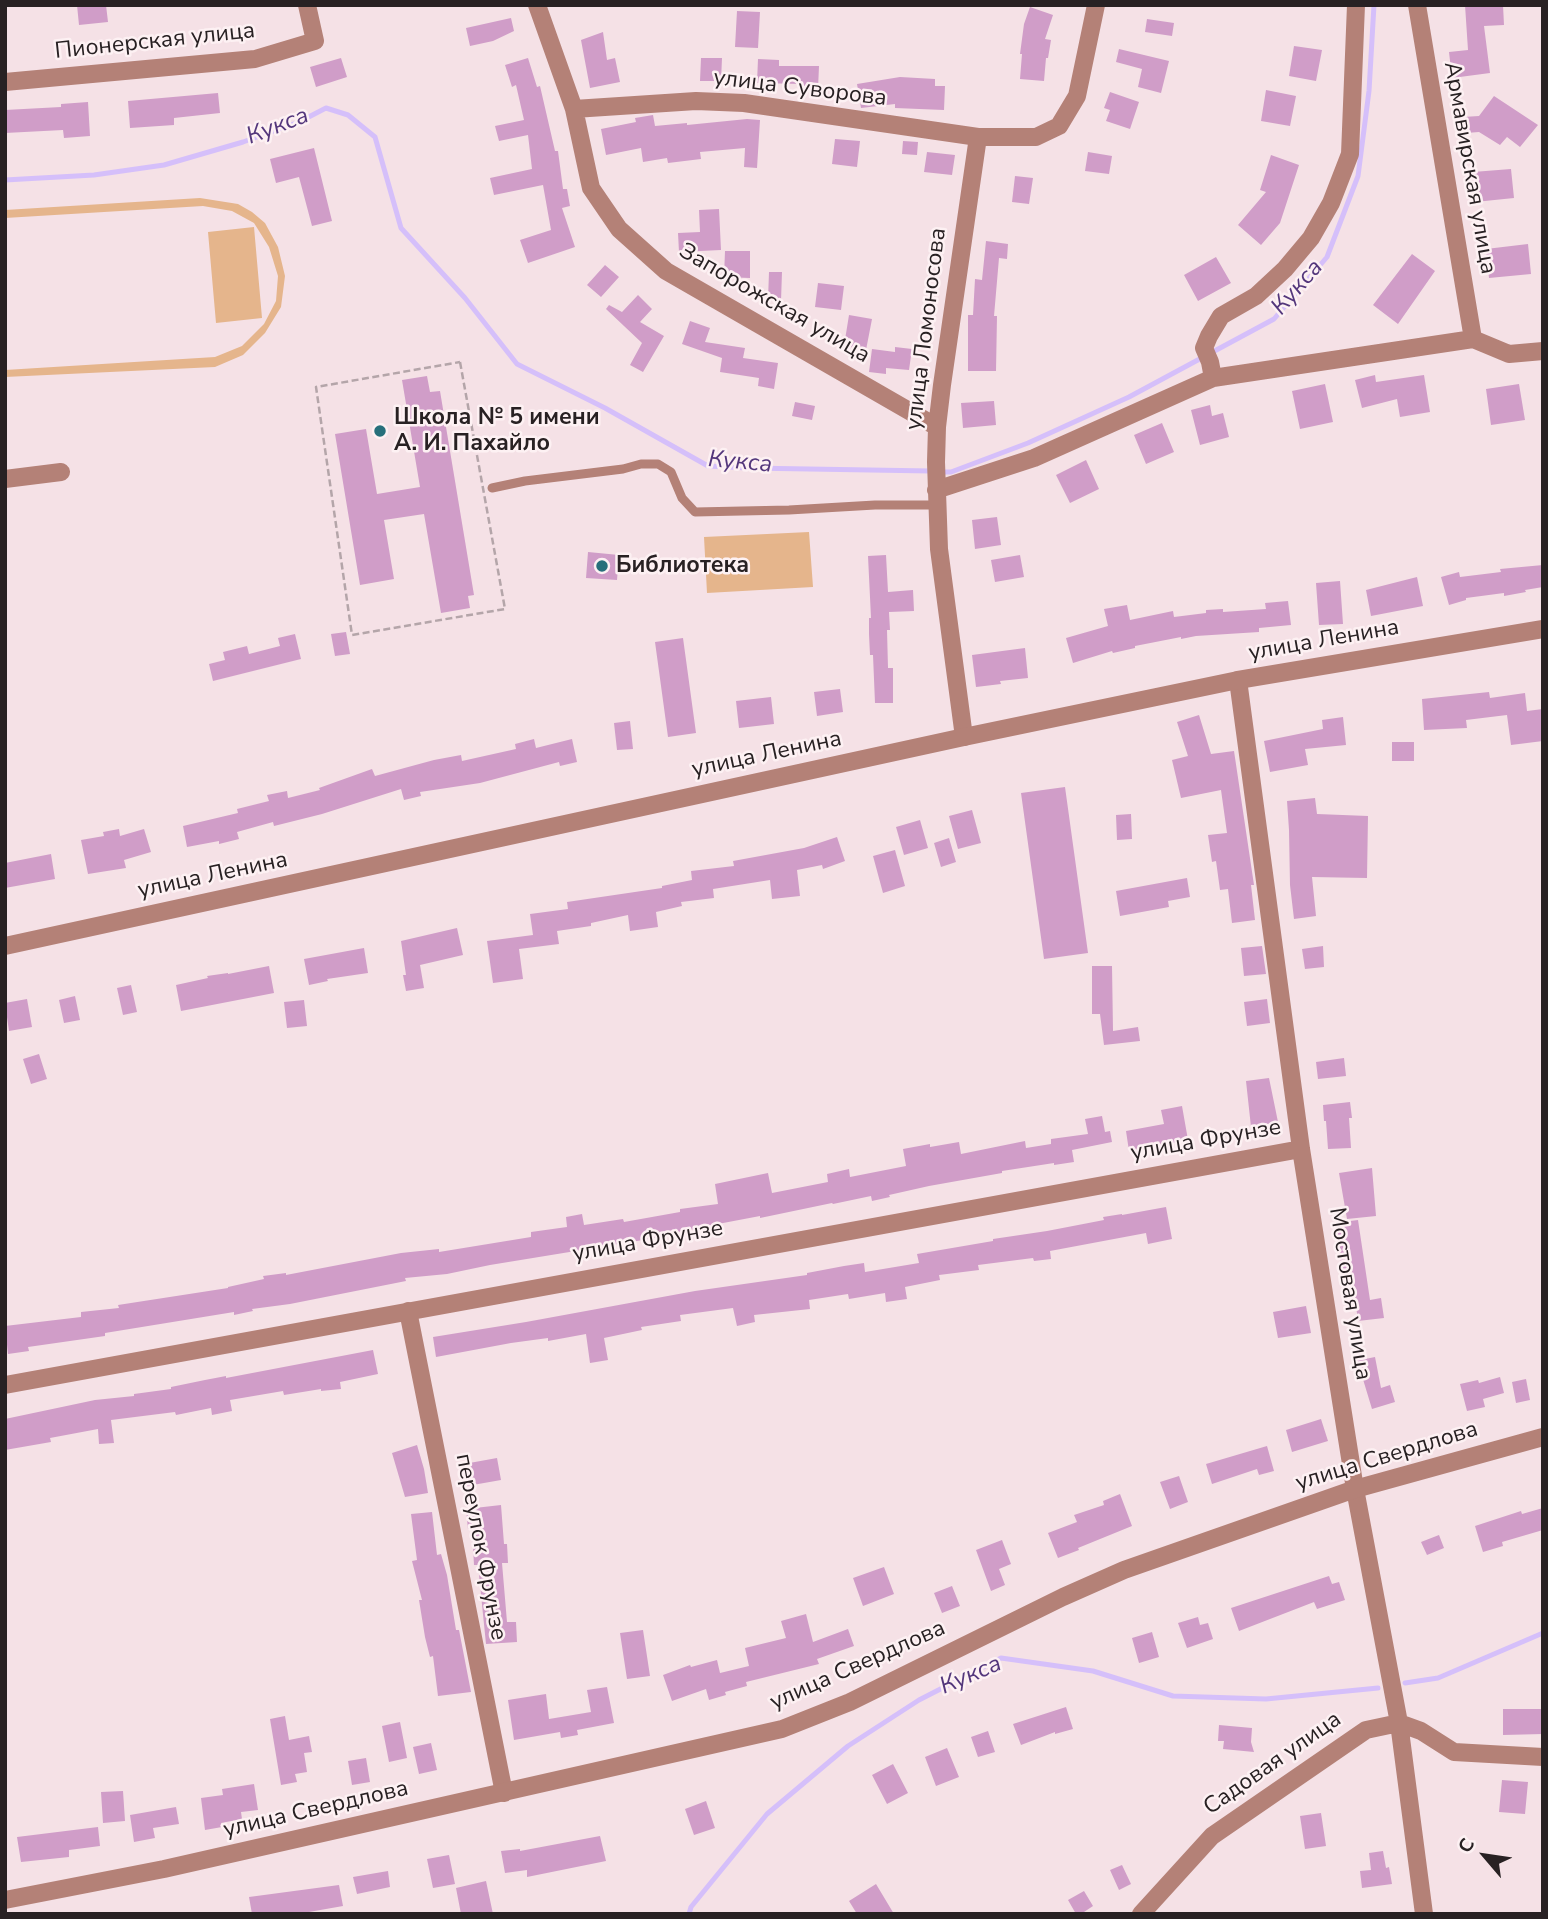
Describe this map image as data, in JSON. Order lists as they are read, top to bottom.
{
  "streets": {
    "street": [
      "Пионерская улица",
      "улица Суворова",
      "Армавирская улица",
      "Запорожская улица",
      "улица Ломоносова",
      "улица Ленина",
      "улица Фрунзе",
      "Мостовая улица",
      "улица Свердлова",
      "переулок Фрунзе",
      "Садовая улица"
    ]
  },
  "crossings": [
    ["улица Суворова", "Запорожская улица"],
    ["улица Суворова", "улица Ломоносова"],
    ["Запорожская улица", "улица Ломоносова"],
    ["улица Ломоносова", "улица Ленина"],
    ["улица Ленина", "Мостовая улица"],
    ["улица Фрунзе", "Мостовая улица"],
    ["улица Фрунзе", "переулок Фрунзе"],
    ["Мостовая улица", "улица Свердлова"],
    ["Мостовая улица", "Садовая улица"],
    ["улица Свердлова", "переулок Фрунзе"]
  ],
  "water": ["Кукса"],
  "places": ["Школа № 5 имени А. И. Пахайло", "Библиотека"],
  "north": "top left"
}
